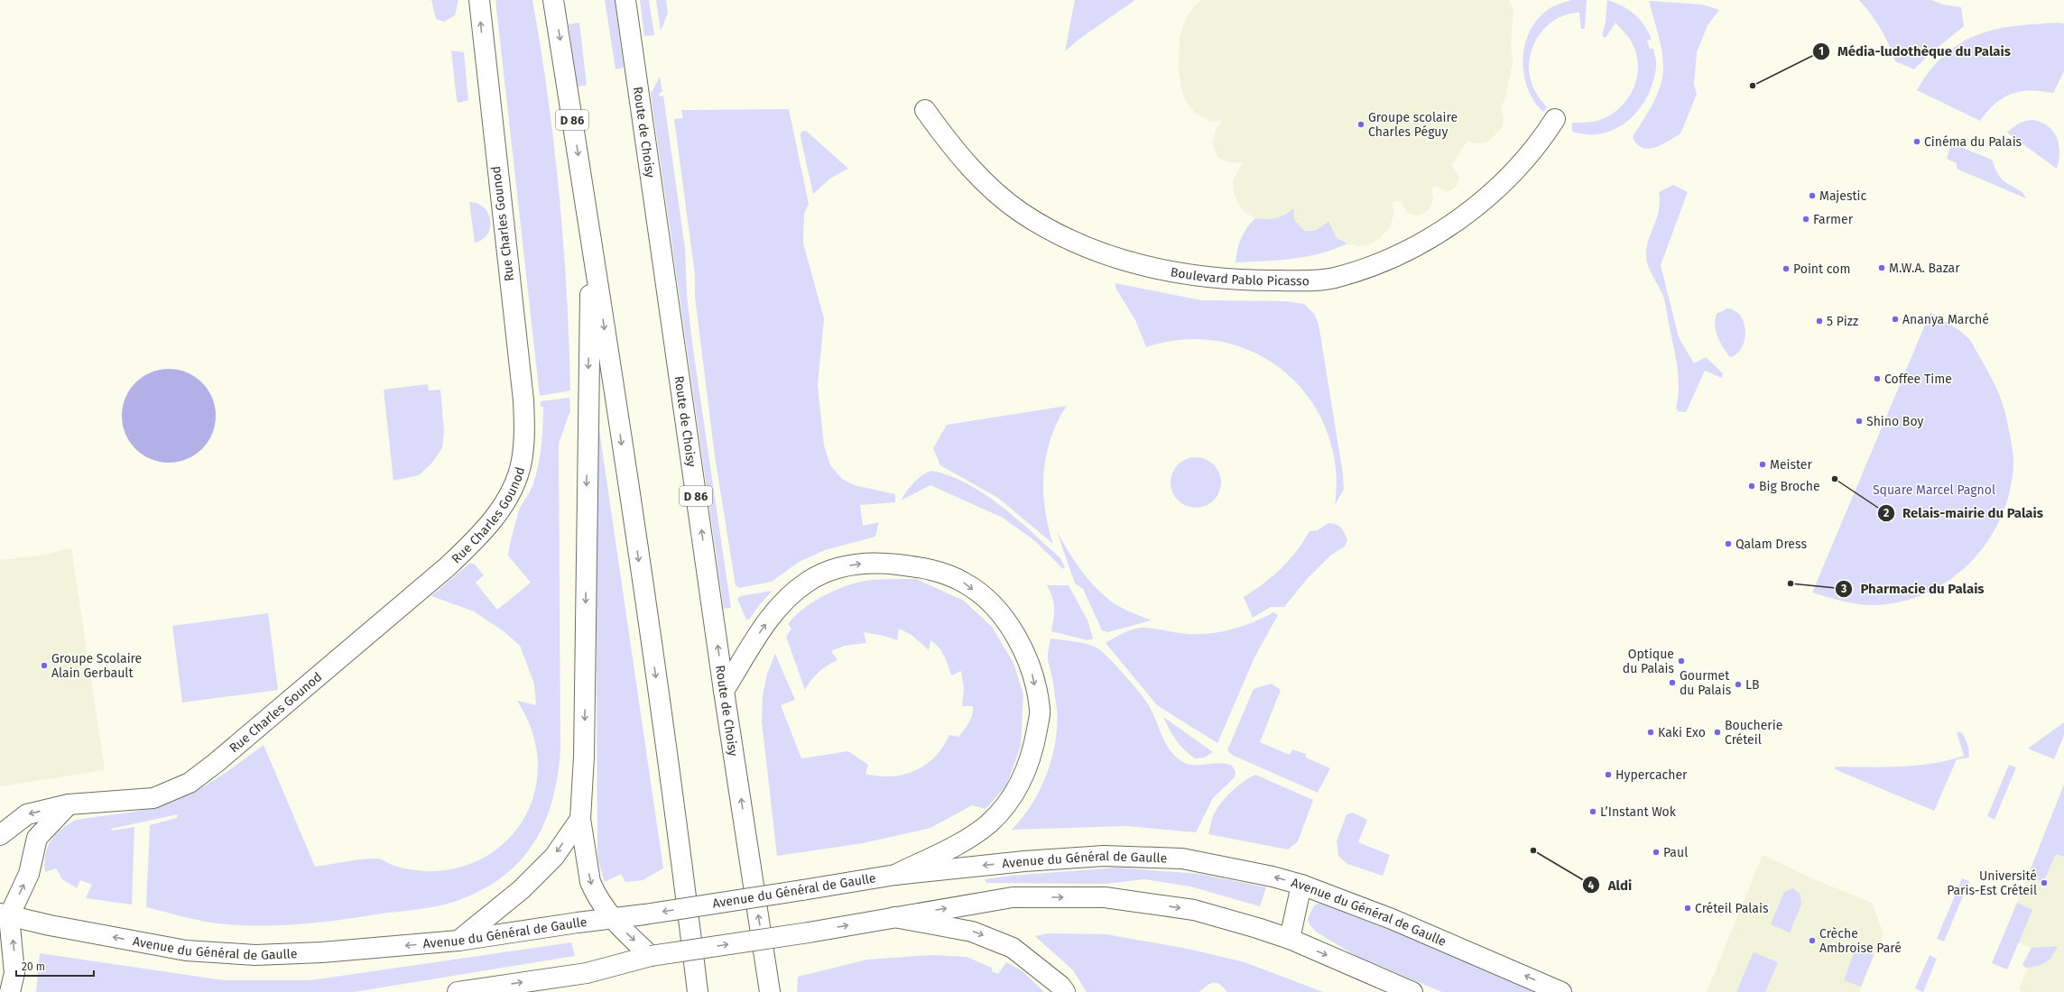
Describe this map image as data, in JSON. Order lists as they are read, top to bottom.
{
  "streets": {
    "main road": [
      "D 86",
      "Route de Choisy",
      "Rue Charles Gounod",
      "Boulevard Pablo Picasso",
      "Avenue du Général de Gaulle"
    ]
  },
  "parks": ["Square Marcel Pagnol"],
  "places": [
    "Média-ludothèque du Palais",
    "Groupe scolaire Charles Péguy",
    "Cinéma du Palais",
    "Majestic",
    "Farmer",
    "M.W.A. Bazar",
    "Point com",
    "Ananya Marché",
    "5 Pizz",
    "Coffee Time",
    "Shino Boy",
    "Meister",
    "Relais-mairie du Palais",
    "Big Broche",
    "Qalam Dress",
    "Pharmacie du Palais",
    "Optique du Palais",
    "Groupe Scolaire Alain Gerbault",
    "Gourmet du Palais",
    "LB",
    "Kaki Exo",
    "Boucherie Créteil",
    "Hypercacher",
    "L’Instant Wok",
    "Aldi",
    "Paul",
    "Université Paris-Est Créteil",
    "Créteil Palais",
    "Crèche Ambroise Paré"
  ],
  "scale_bar": "20 m"
}
